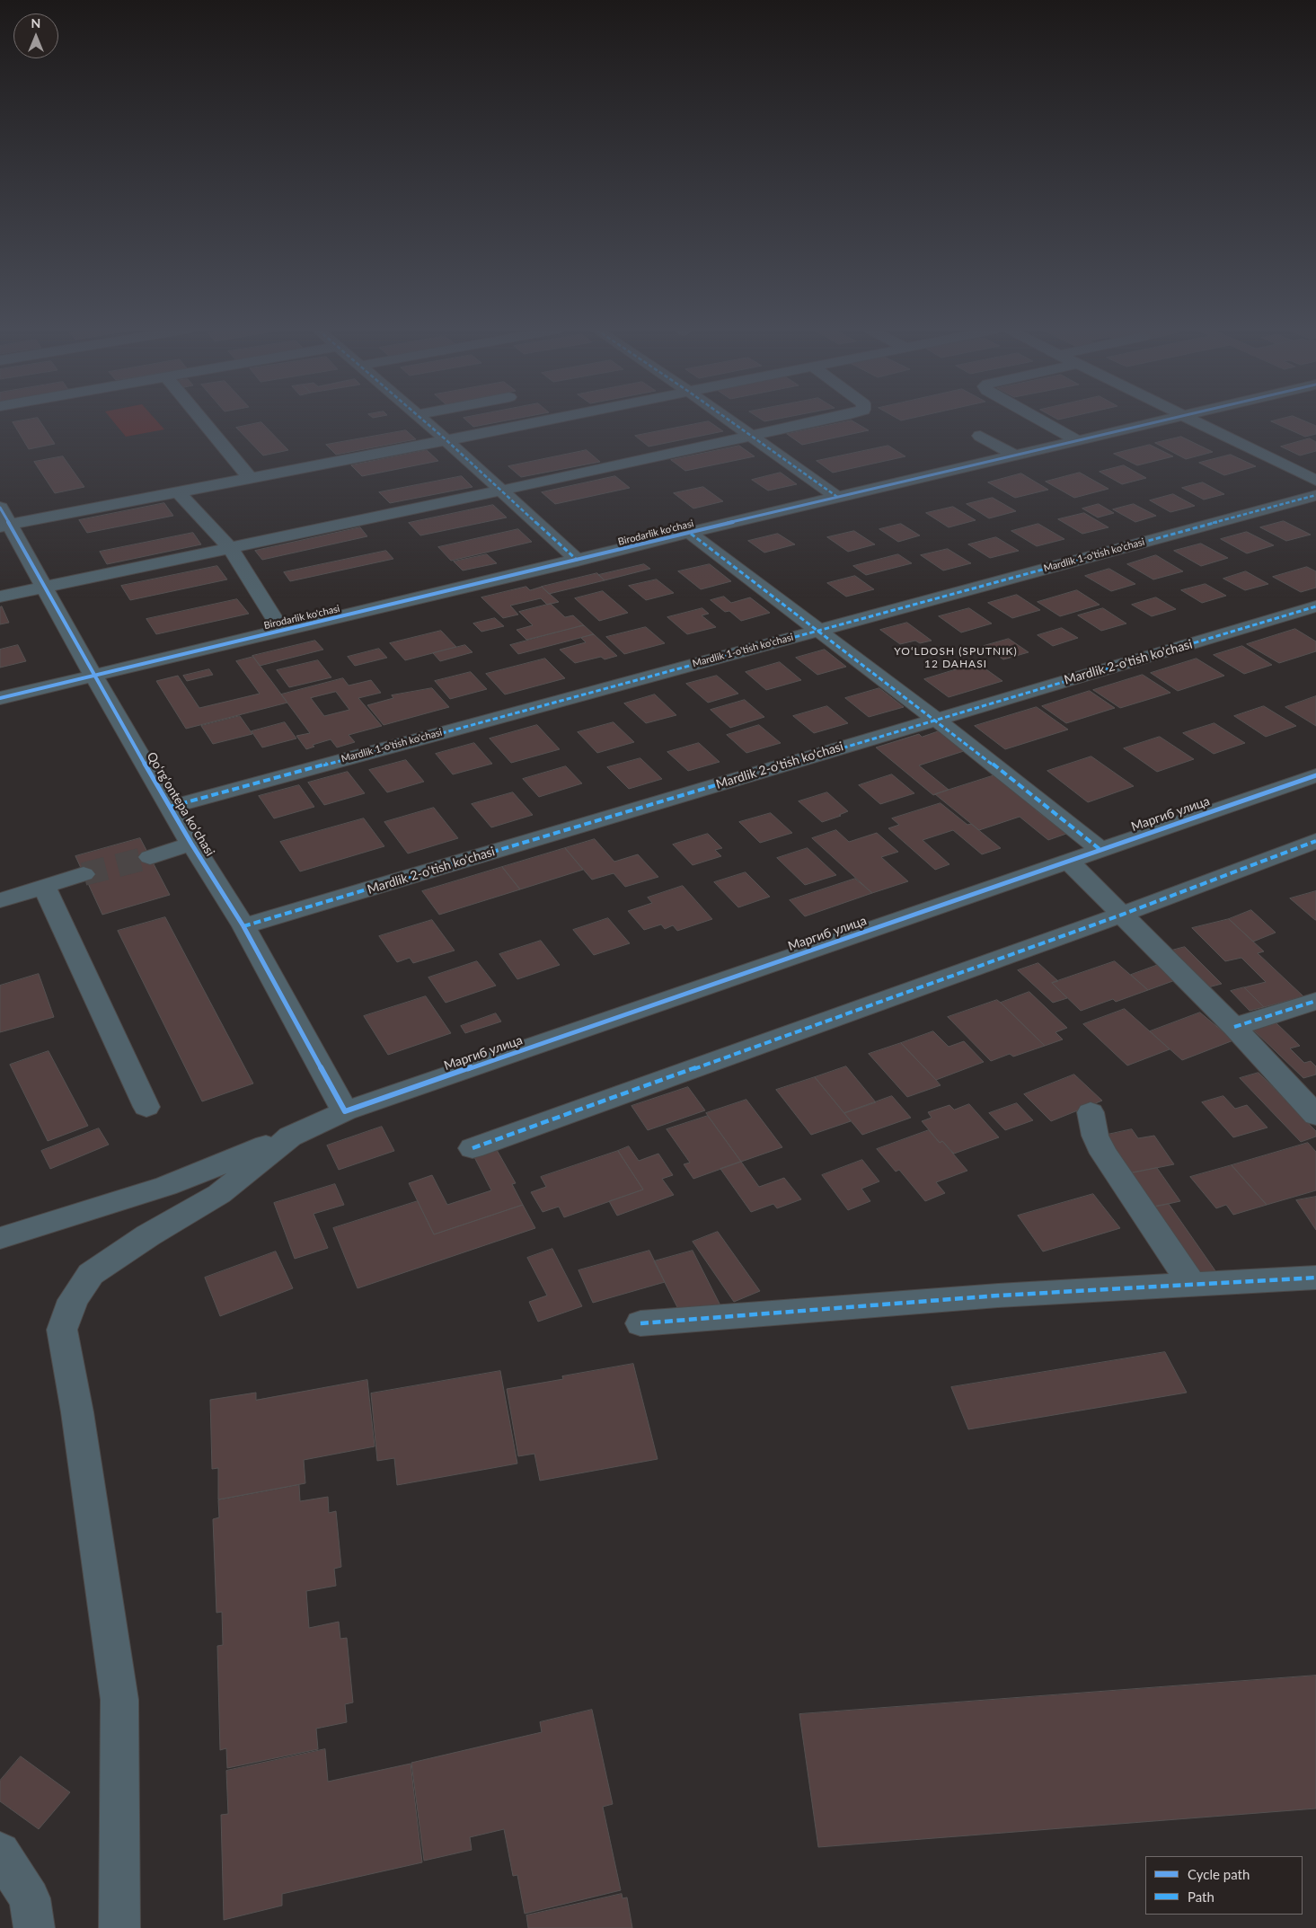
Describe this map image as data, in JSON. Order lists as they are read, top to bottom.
{
  "streets": {
    "street": [
      "Birodarlik ko'chasi",
      "Mardlik 1-o'tish ko'chasi",
      "Mardlik 2-o'tish ko'chasi",
      "Qoʻrgʻontepa koʻchasi",
      "Маргиб улица"
    ]
  },
  "crossings": [
    ["Birodarlik ko'chasi", "Qoʻrgʻontepa koʻchasi"],
    ["Mardlik 1-o'tish ko'chasi", "Qoʻrgʻontepa koʻchasi"],
    ["Mardlik 2-o'tish ko'chasi", "Qoʻrgʻontepa koʻchasi"],
    ["Qoʻrgʻontepa koʻchasi", "Маргиб улица"]
  ],
  "districts": ["YO‘LDOSH (SPUTNIK) 12 DAHASI"],
  "legend": ["Cycle path", "Path"],
  "north": "top"
}
